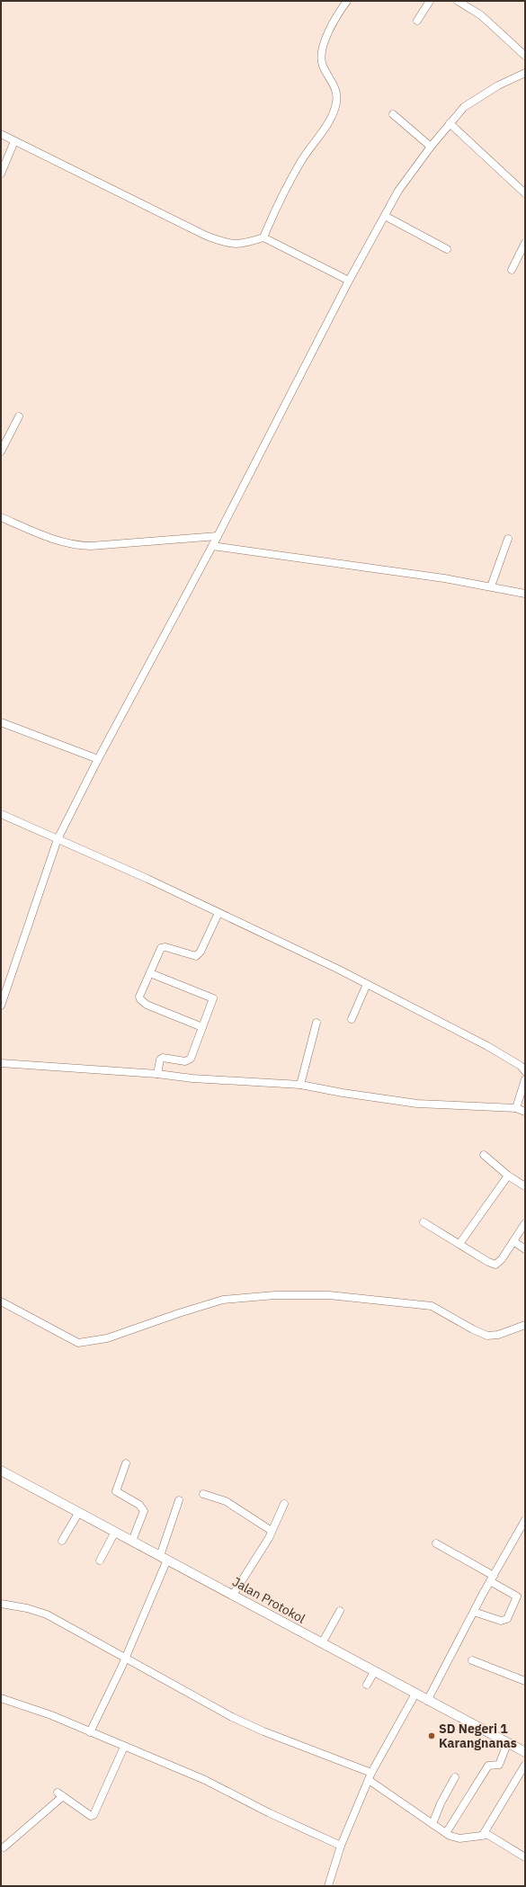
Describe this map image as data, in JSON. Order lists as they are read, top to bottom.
{
  "streets": {
    "street": ["Jalan Protokol"]
  },
  "places": ["SD Negeri 1 Karangnanas"]
}
